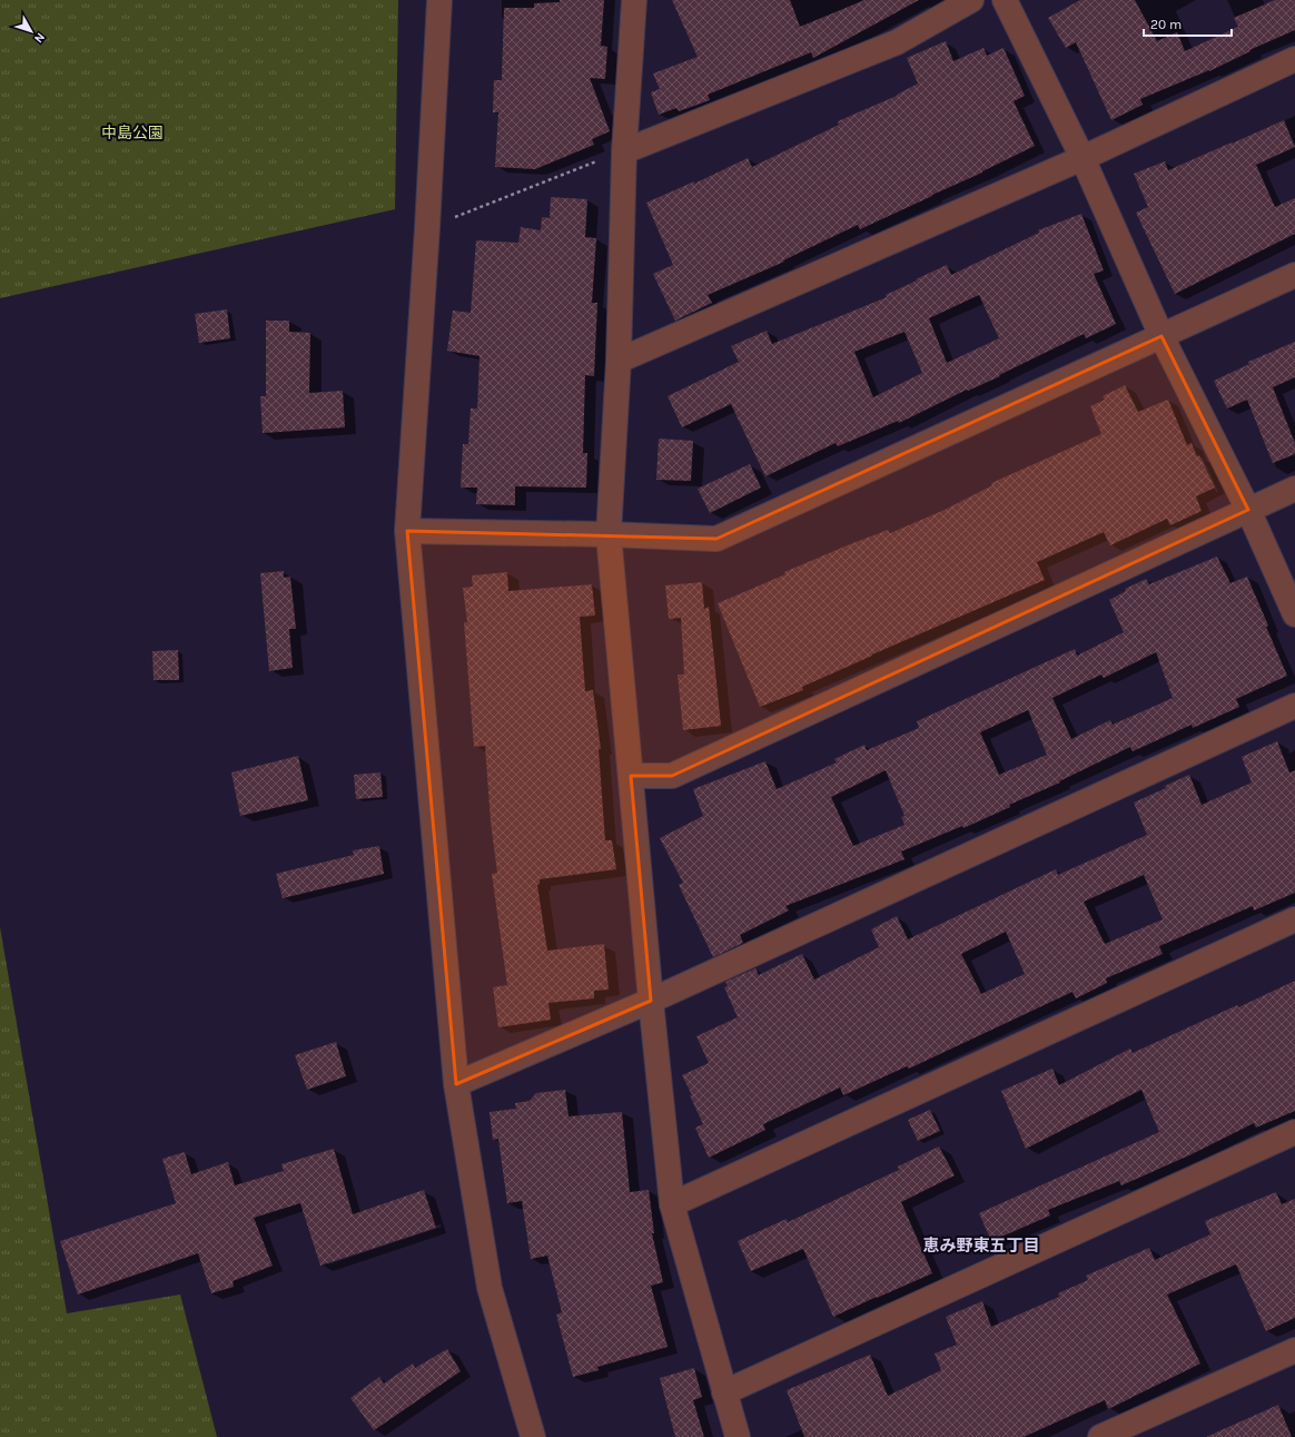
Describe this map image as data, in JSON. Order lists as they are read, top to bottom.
{
  "districts": ["恵み野東五丁目"],
  "parks": ["中島公園"],
  "scale_bar": "20 m",
  "north": "bottom right"
}
